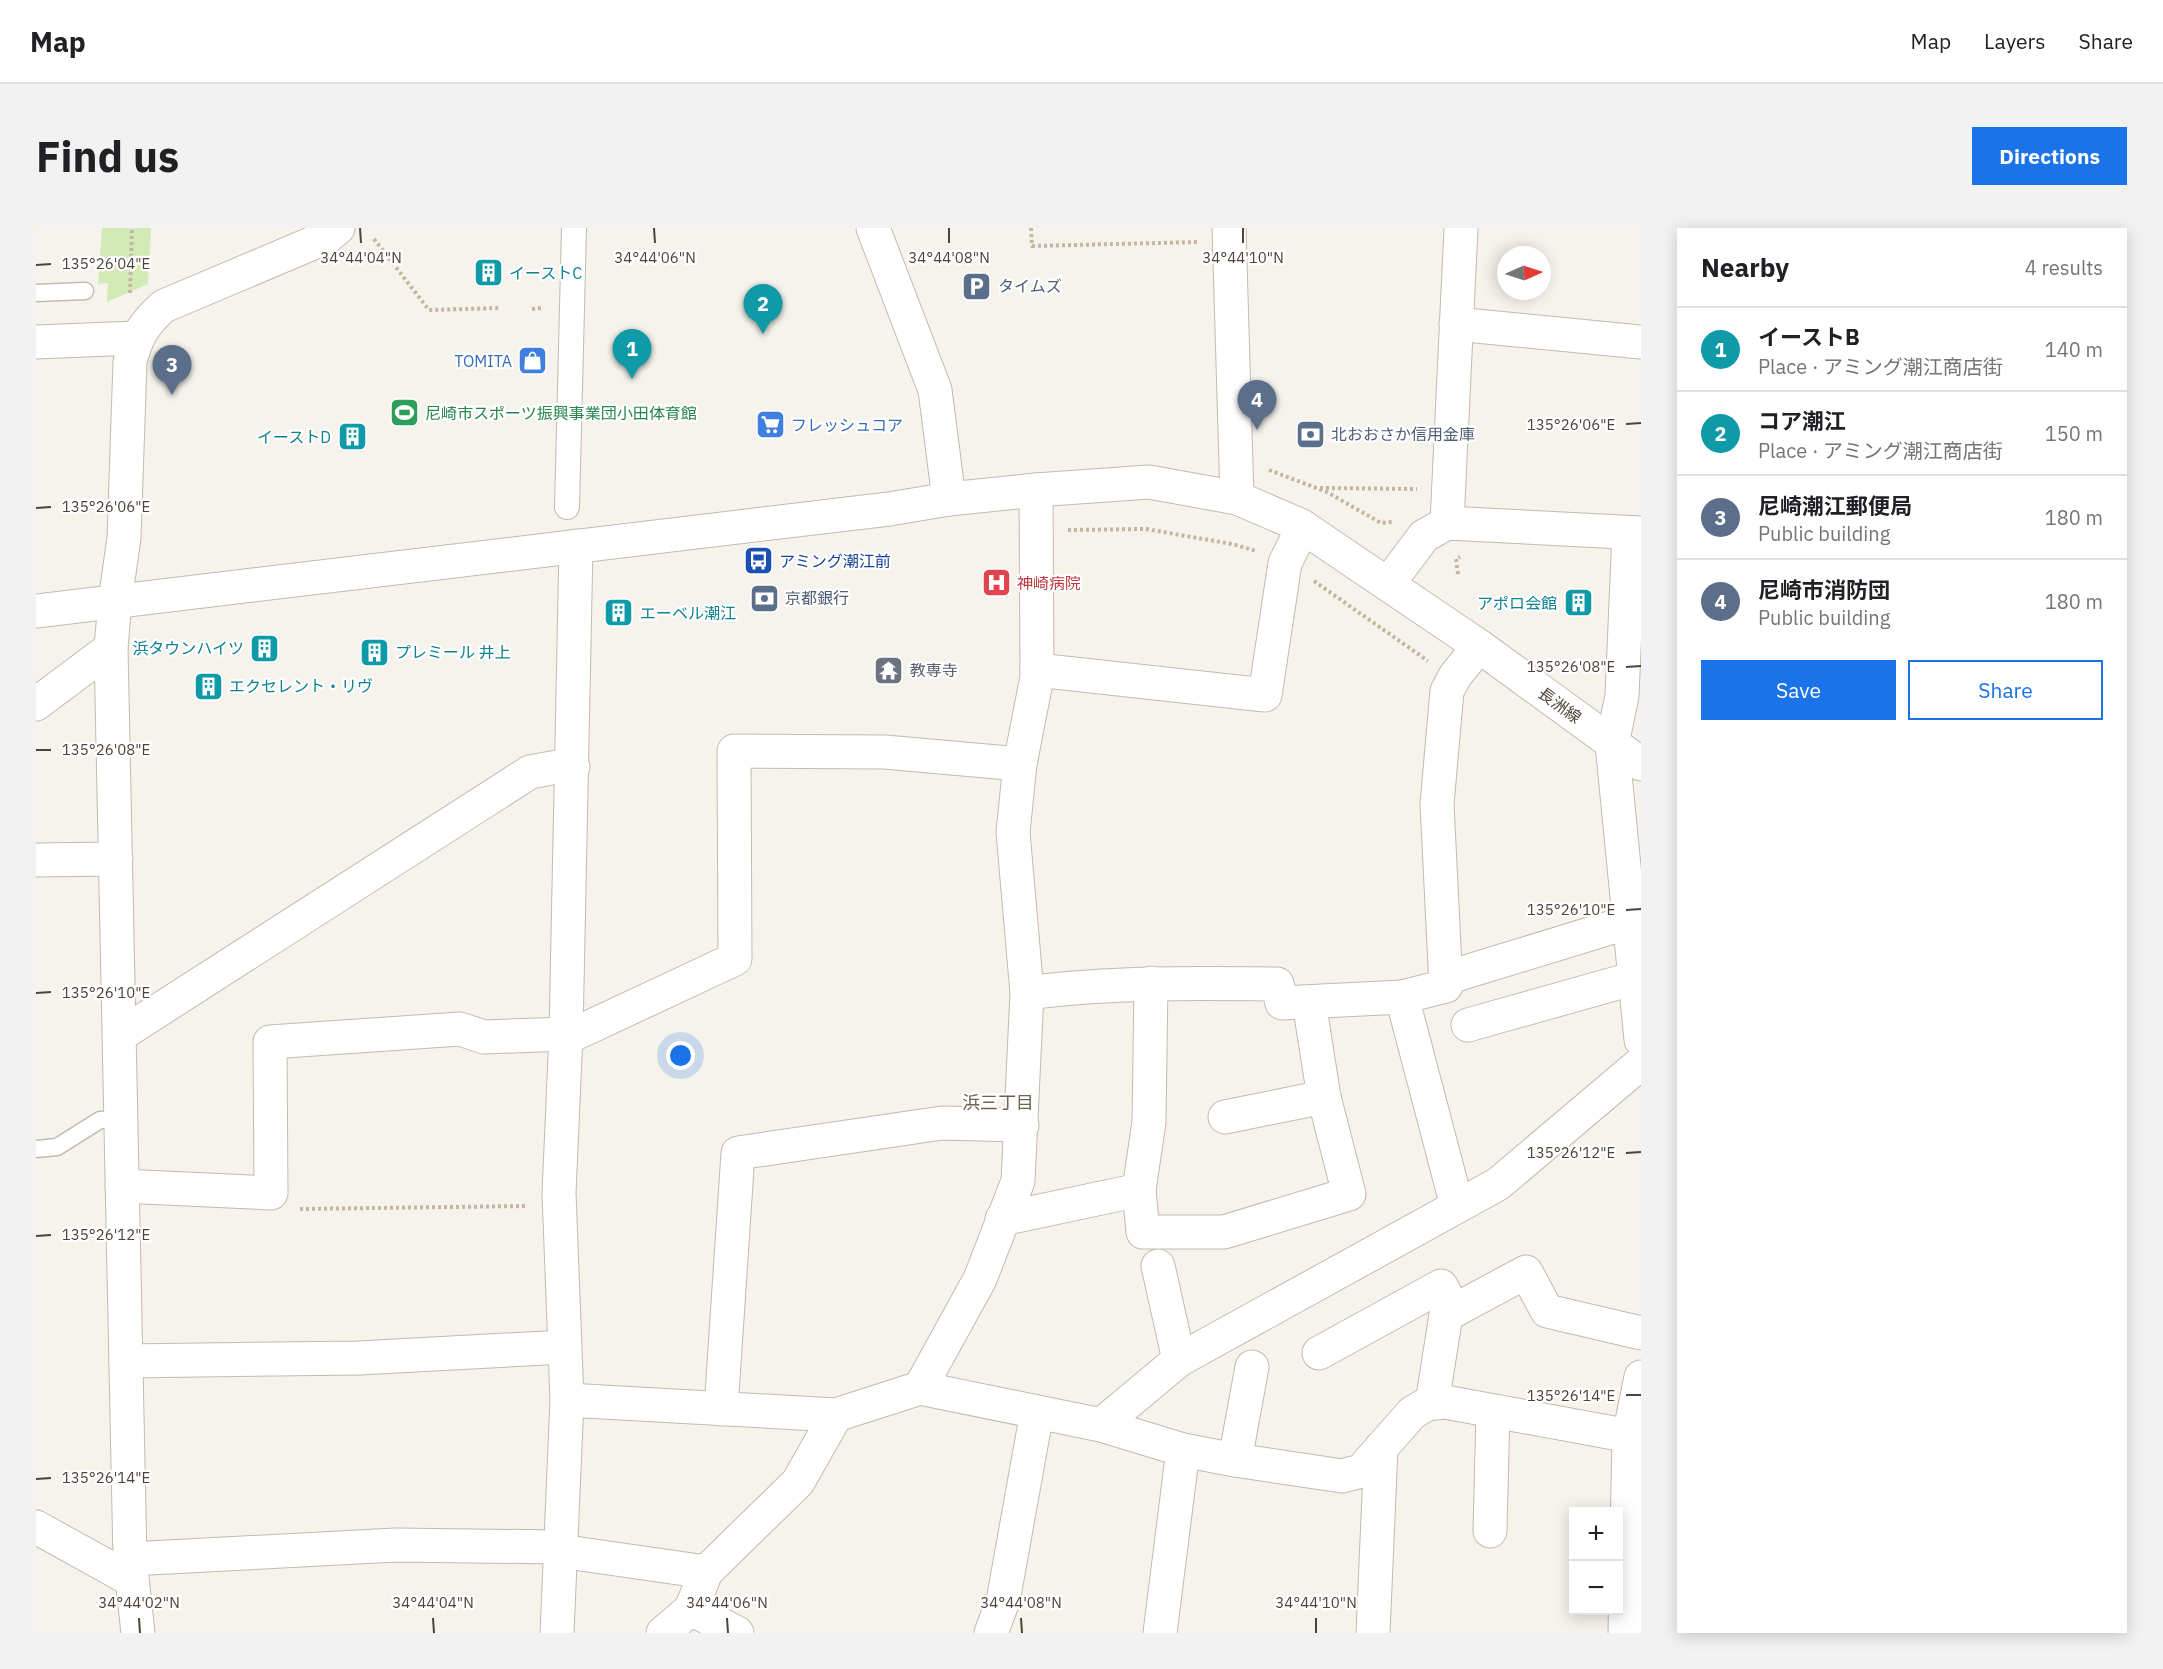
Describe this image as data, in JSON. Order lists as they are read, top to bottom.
{
  "streets": {
    "street": ["長洲線"]
  },
  "districts": ["浜三丁目"],
  "places": {
    "building": [
      "イーストC",
      "イーストD",
      "アポロ会館",
      "エーベル潮江",
      "浜タウンハイツ",
      "プレミール 井上",
      "エクセレント・リヴ"
    ],
    "parking": ["タイムズ"],
    "shop": ["TOMITA"],
    "sports": ["尼崎市スポーツ振興事業団小田体育館"],
    "supermarket": ["フレッシュコア"],
    "bank": ["北おおさか信用金庫", "京都銀行"],
    "bus stop": ["アミング潮江前"],
    "hospital": ["神崎病院"],
    "temple": ["教専寺"]
  },
  "north": "right",
  "page": {
    "header": "Map",
    "nav": ["Map", "Layers", "Share"],
    "buttons": [
      "Directions",
      ["Save", "Share"]
    ],
    "title": "Find us",
    "heading": ["Nearby", "4 results"],
    "pins": [
      "2",
      "1",
      "3",
      "4"
    ],
    "list": [
      {
        "mark": "1",
        "name": "イーストB",
        "note": "Place · アミング潮江商店街",
        "value": "140 m"
      },
      {
        "mark": "2",
        "name": "コア潮江",
        "note": "Place · アミング潮江商店街",
        "value": "150 m"
      },
      {
        "mark": "3",
        "name": "尼崎潮江郵便局",
        "note": "Public building",
        "value": "180 m"
      },
      {
        "mark": "4",
        "name": "尼崎市消防団",
        "note": "Public building",
        "value": "180 m"
      }
    ],
    "map_buttons": ["+", "−"]
  },
  "coordinates": [
    "34°44'04\"N",
    "34°44'06\"N",
    "34°44'08\"N",
    "34°44'10\"N",
    "135°26'04\"E",
    "135°26'06\"E",
    "135°26'08\"E",
    "135°26'10\"E",
    "135°26'12\"E",
    "135°26'14\"E",
    "34°44'02\"N"
  ]
}
